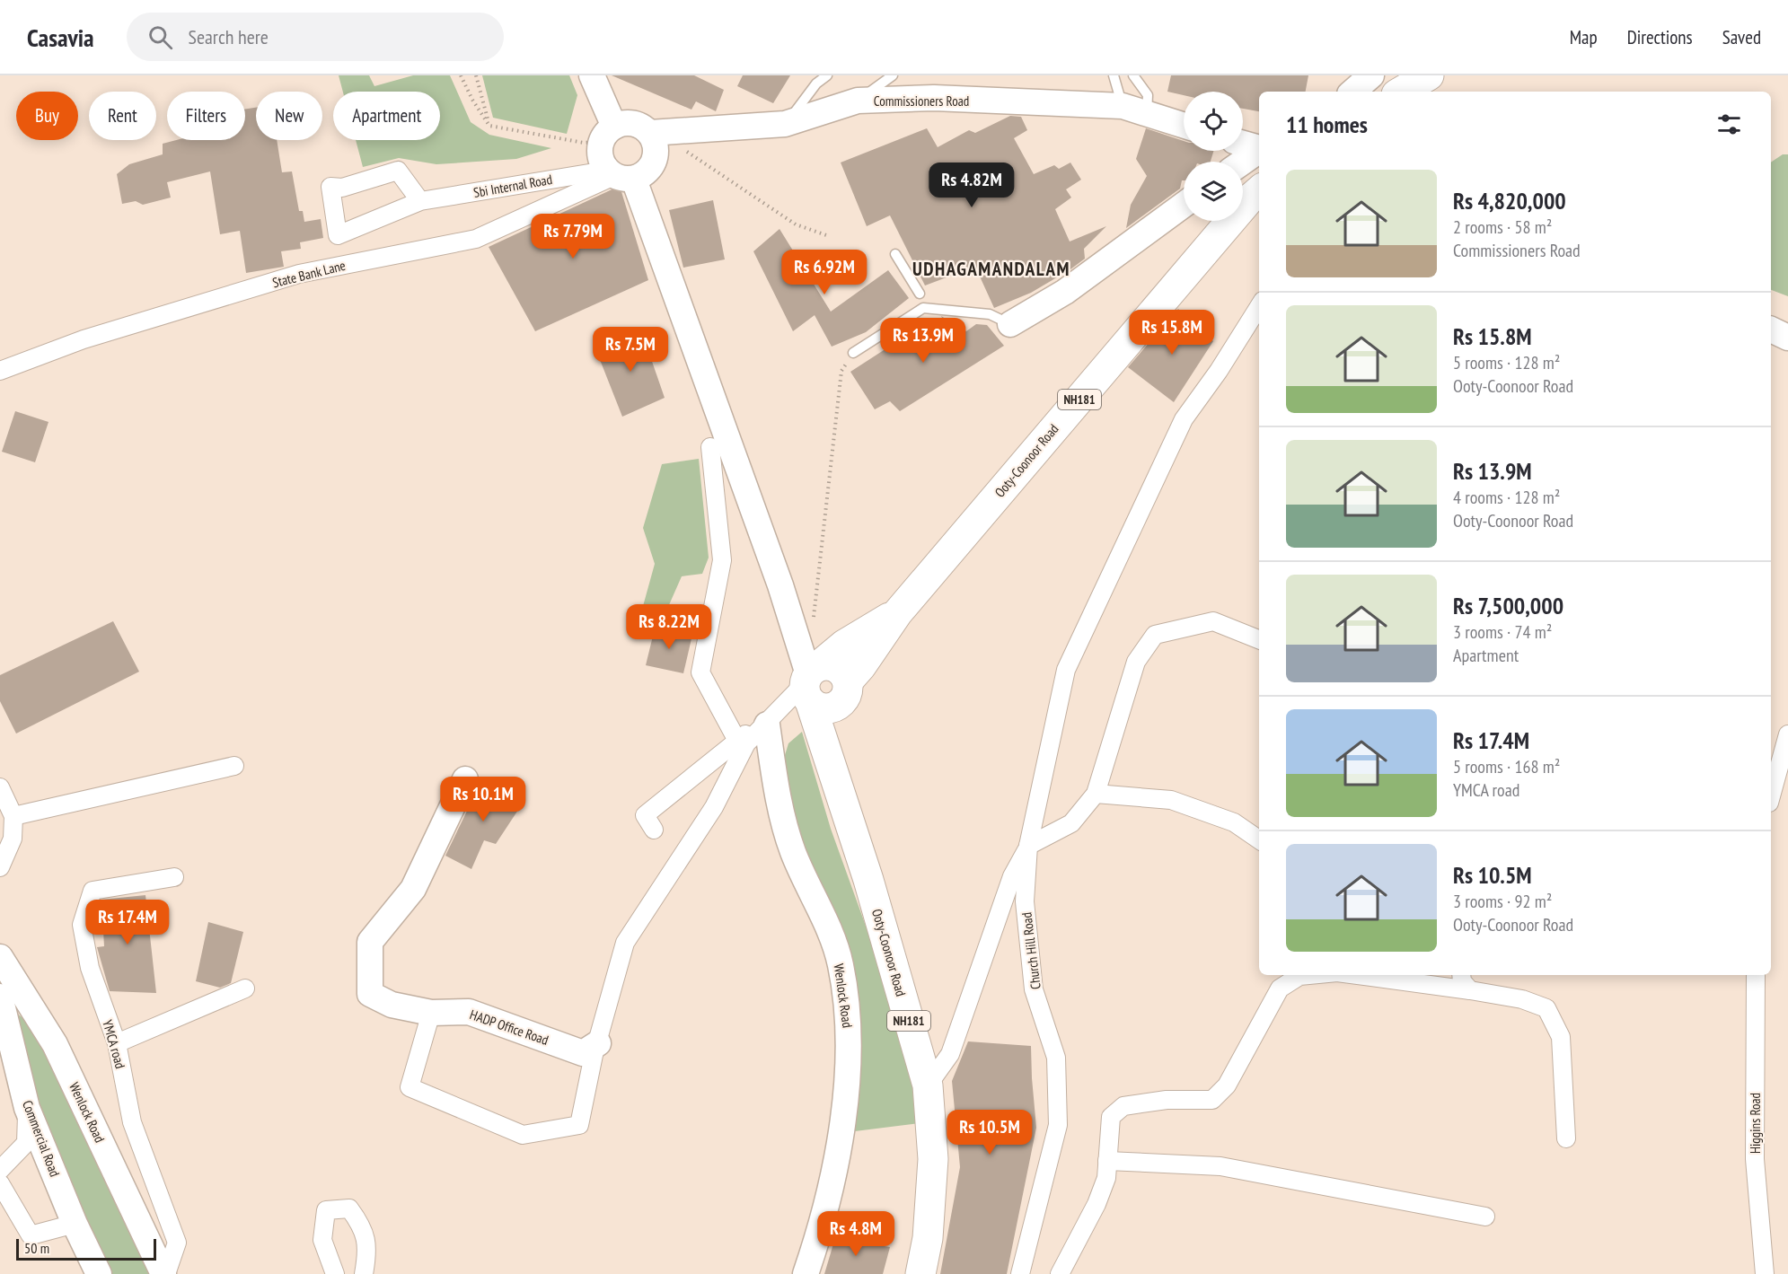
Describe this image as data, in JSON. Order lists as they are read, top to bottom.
{
  "streets": {
    "highway": ["NH181", "Ooty-Coonoor Road"],
    "street": [
      "Commissioners Road",
      "Sbi Internal Road",
      "State Bank Lane",
      "Church Hill Road",
      "Wenlock Road",
      "HADP Office Road",
      "YMCA road",
      "Higgins Road",
      "Commercial Road"
    ]
  },
  "crossings": [
    ["Commissioners Road", "Sbi Internal Road"],
    ["Commissioners Road", "State Bank Lane"],
    ["Sbi Internal Road", "State Bank Lane"],
    ["Wenlock Road", "YMCA road"]
  ],
  "districts": ["UDHAGAMANDALAM"],
  "scale_bar": "50 m",
  "page": {
    "header": "Casavia",
    "search": "Search here",
    "nav": ["Map", "Directions", "Saved"],
    "chip": [
      "Buy",
      "Rent",
      "Filters",
      "New",
      "Apartment"
    ],
    "heading": "11 homes",
    "list": [
      {
        "name": "Rs 4,820,000",
        "note": "2 rooms · 58 m² · Commissioners Road"
      },
      {
        "name": "Rs 15.8M",
        "note": "5 rooms · 128 m² · Ooty-Coonoor Road"
      },
      {
        "name": "Rs 13.9M",
        "note": "4 rooms · 128 m² · Ooty-Coonoor Road"
      },
      {
        "name": "Rs 7,500,000",
        "note": "3 rooms · 74 m² · Apartment"
      },
      {
        "name": "Rs 17.4M",
        "note": "5 rooms · 168 m² · YMCA road"
      },
      {
        "name": "Rs 10.5M",
        "note": "3 rooms · 92 m² · Ooty-Coonoor Road"
      }
    ],
    "price": [
      "Rs 4.82M",
      "Rs 7.79M",
      "Rs 6.92M",
      "Rs 15.8M",
      "Rs 13.9M",
      "Rs 7.5M",
      "Rs 8.22M",
      "Rs 10.1M",
      "Rs 17.4M",
      "Rs 10.5M",
      "Rs 4.8M"
    ],
    "scale": "50 m"
  }
}
